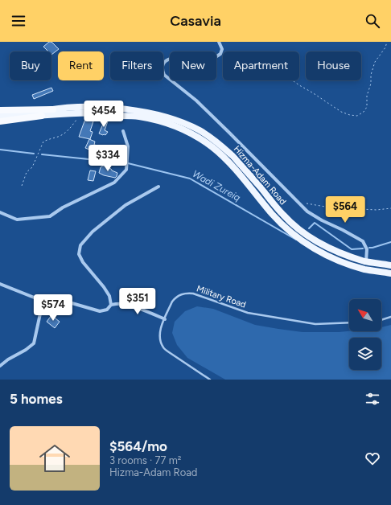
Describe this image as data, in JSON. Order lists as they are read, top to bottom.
{
  "streets": {
    "main road": ["Hizma-Adam Road"],
    "lane": ["Military Road"]
  },
  "water": ["Wadi Zureiq"],
  "north": "top left",
  "page": {
    "header": "Casavia",
    "chip": [
      "Buy",
      "Rent",
      "Filters",
      "New",
      "Apartment",
      "House"
    ],
    "price": [
      "$454",
      "$334",
      "$564",
      "$351",
      "$574"
    ],
    "heading": "5 homes",
    "list": [
      {
        "name": "$564/mo",
        "note": "3 rooms · 77 m² · Hizma-Adam Road"
      }
    ]
  }
}
